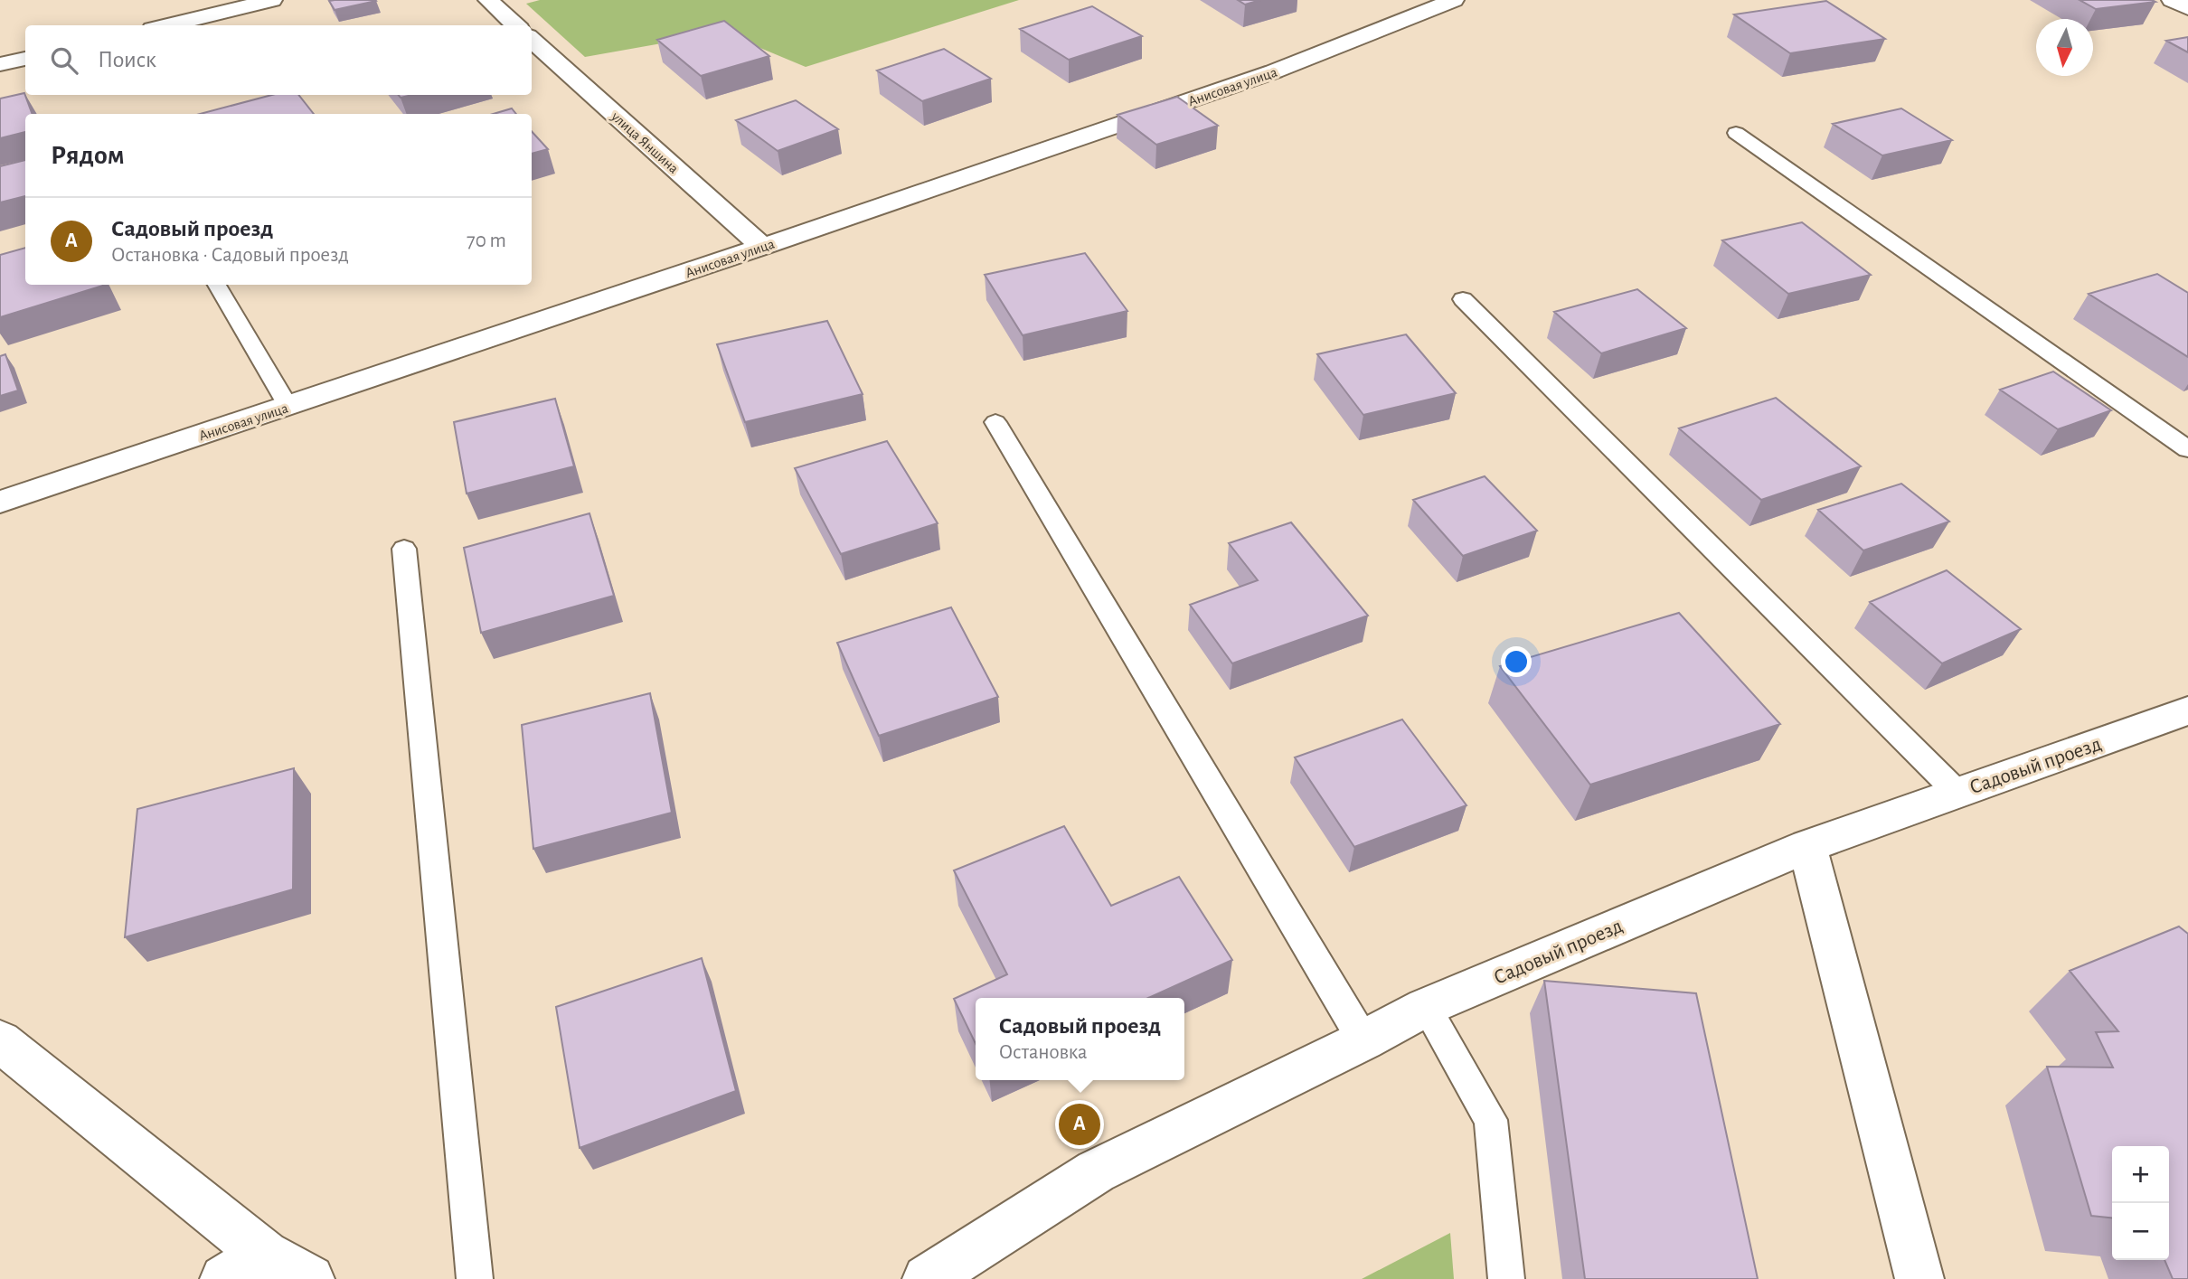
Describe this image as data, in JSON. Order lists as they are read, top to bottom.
{
  "streets": {
    "street": ["Анисовая улица", "улица Яншина", "Садовый проезд"]
  },
  "crossings": [
    ["Анисовая улица", "улица Яншина"]
  ],
  "north": "bottom",
  "page": {
    "search": "Поиск",
    "heading": "Рядом",
    "list": [
      {
        "mark": "A",
        "name": "Садовый проезд",
        "note": "Остановка · Садовый проезд",
        "value": "70 m"
      }
    ],
    "popup": ["Садовый проезд", "Остановка"],
    "pins": "A",
    "map_buttons": ["+", "−"]
  }
}
